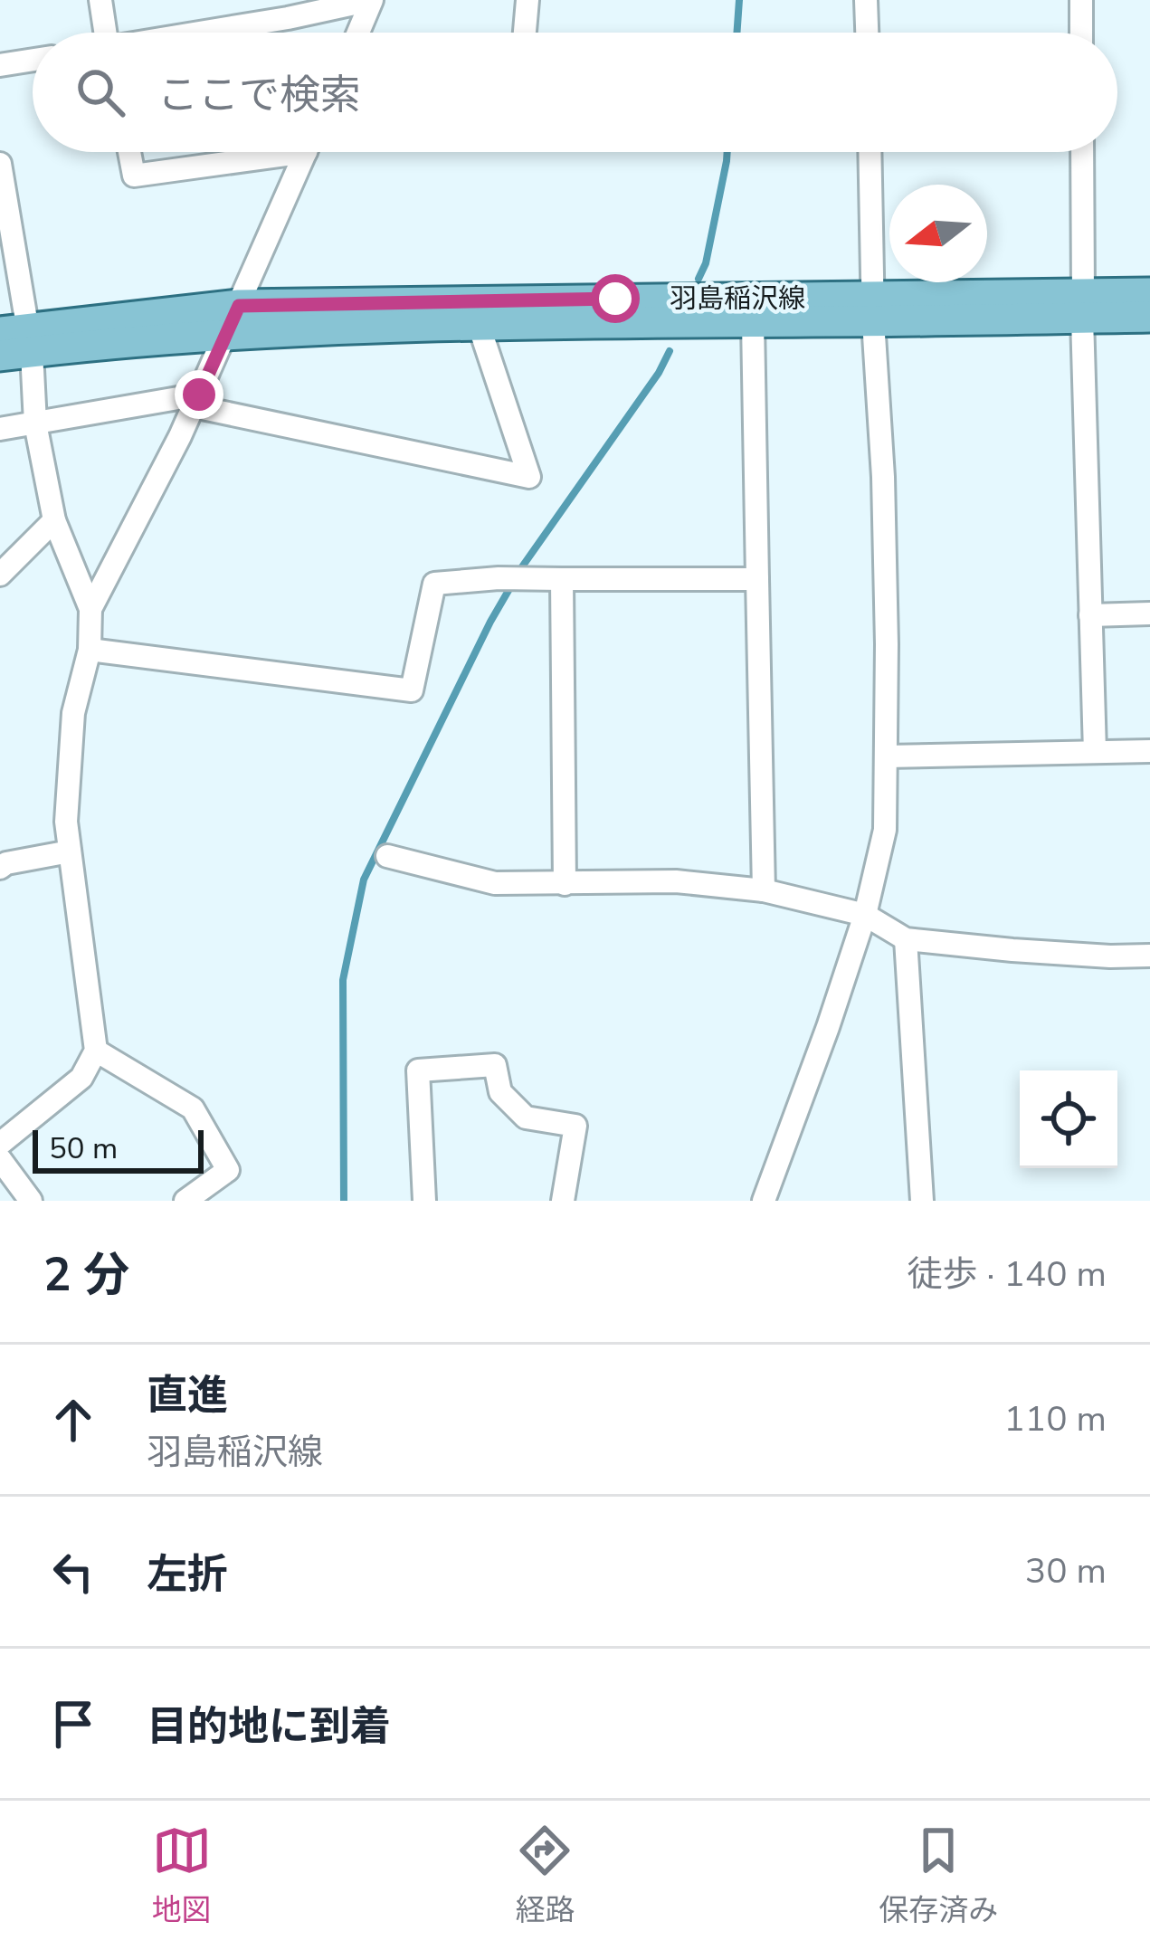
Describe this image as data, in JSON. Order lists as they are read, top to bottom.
{
  "streets": {
    "main road": ["羽島稲沢線"]
  },
  "scale_bar": "50 m",
  "north": "left",
  "page": {
    "search": "ここで検索",
    "scale": "50 m",
    "heading": ["2 分", "徒歩 · 140 m"],
    "list": [
      ["直進", "羽島稲沢線", "110 m"],
      ["左折", "30 m"],
      "目的地に到着"
    ],
    "nav": ["地図", "経路", "保存済み"]
  }
}
